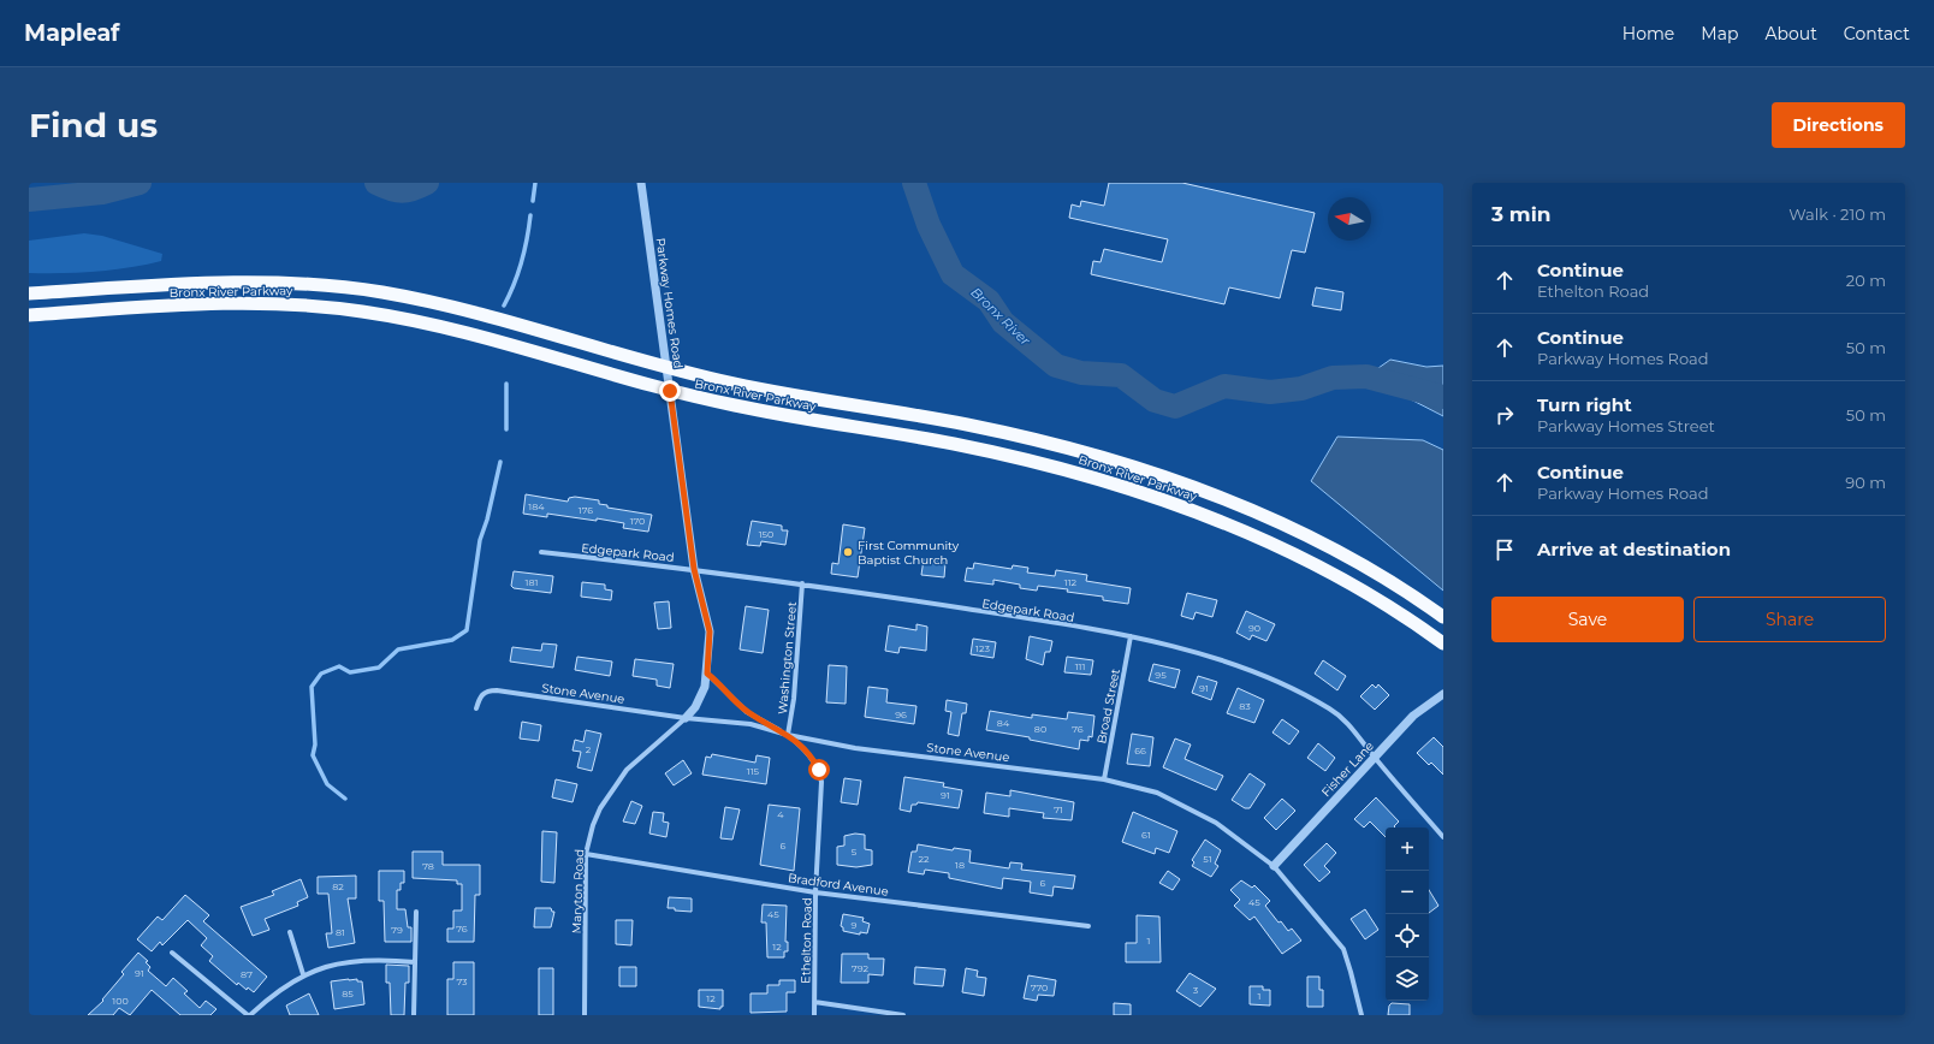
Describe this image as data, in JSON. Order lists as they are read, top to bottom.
{
  "streets": {
    "highway": ["Bronx River Parkway"],
    "street": [
      "Parkway Homes Road",
      "Edgepark Road",
      "Washington Street",
      "Stone Avenue",
      "Broad Street",
      "Fisher Lane",
      "Bradford Avenue",
      "Maryton Road",
      "Ethelton Road"
    ]
  },
  "crossings": [
    ["Bronx River Parkway", "Parkway Homes Road"],
    ["Parkway Homes Road", "Edgepark Road"],
    ["Parkway Homes Road", "Stone Avenue"],
    ["Parkway Homes Road", "Maryton Road"],
    ["Edgepark Road", "Washington Street"],
    ["Edgepark Road", "Broad Street"],
    ["Edgepark Road", "Fisher Lane"],
    ["Washington Street", "Stone Avenue"],
    ["Washington Street", "Ethelton Road"],
    ["Stone Avenue", "Broad Street"],
    ["Stone Avenue", "Fisher Lane"],
    ["Stone Avenue", "Maryton Road"],
    ["Stone Avenue", "Ethelton Road"],
    ["Bradford Avenue", "Maryton Road"],
    ["Bradford Avenue", "Ethelton Road"]
  ],
  "water": ["Bronx River"],
  "places": ["First Community Baptist Church"],
  "house_numbers": [
    "184",
    "176",
    "170",
    "150",
    "181",
    "112",
    "90",
    "123",
    "111",
    "95",
    "91",
    "83",
    "96",
    "84",
    "80",
    "76",
    "2",
    "66",
    "115",
    "91",
    "71",
    "4",
    "61",
    "6",
    "5",
    "22",
    "51",
    "18",
    "78",
    "6",
    "82",
    "45",
    "45",
    "9",
    "76",
    "79",
    "81",
    "1",
    "12",
    "792",
    "91",
    "87",
    "73",
    "770",
    "3",
    "85",
    "1",
    "12",
    "100"
  ],
  "north": "left",
  "page": {
    "header": "Mapleaf",
    "nav": [
      "Home",
      "Map",
      "About",
      "Contact"
    ],
    "buttons": [
      "Directions",
      ["Save", "Share"]
    ],
    "title": "Find us",
    "heading": ["3 min", "Walk · 210 m"],
    "list": [
      ["Continue", "Ethelton Road", "20 m"],
      ["Continue", "Parkway Homes Road", "50 m"],
      ["Turn right", "Parkway Homes Street", "50 m"],
      ["Continue", "Parkway Homes Road", "90 m"],
      "Arrive at destination"
    ],
    "map_buttons": ["+", "−"]
  }
}
